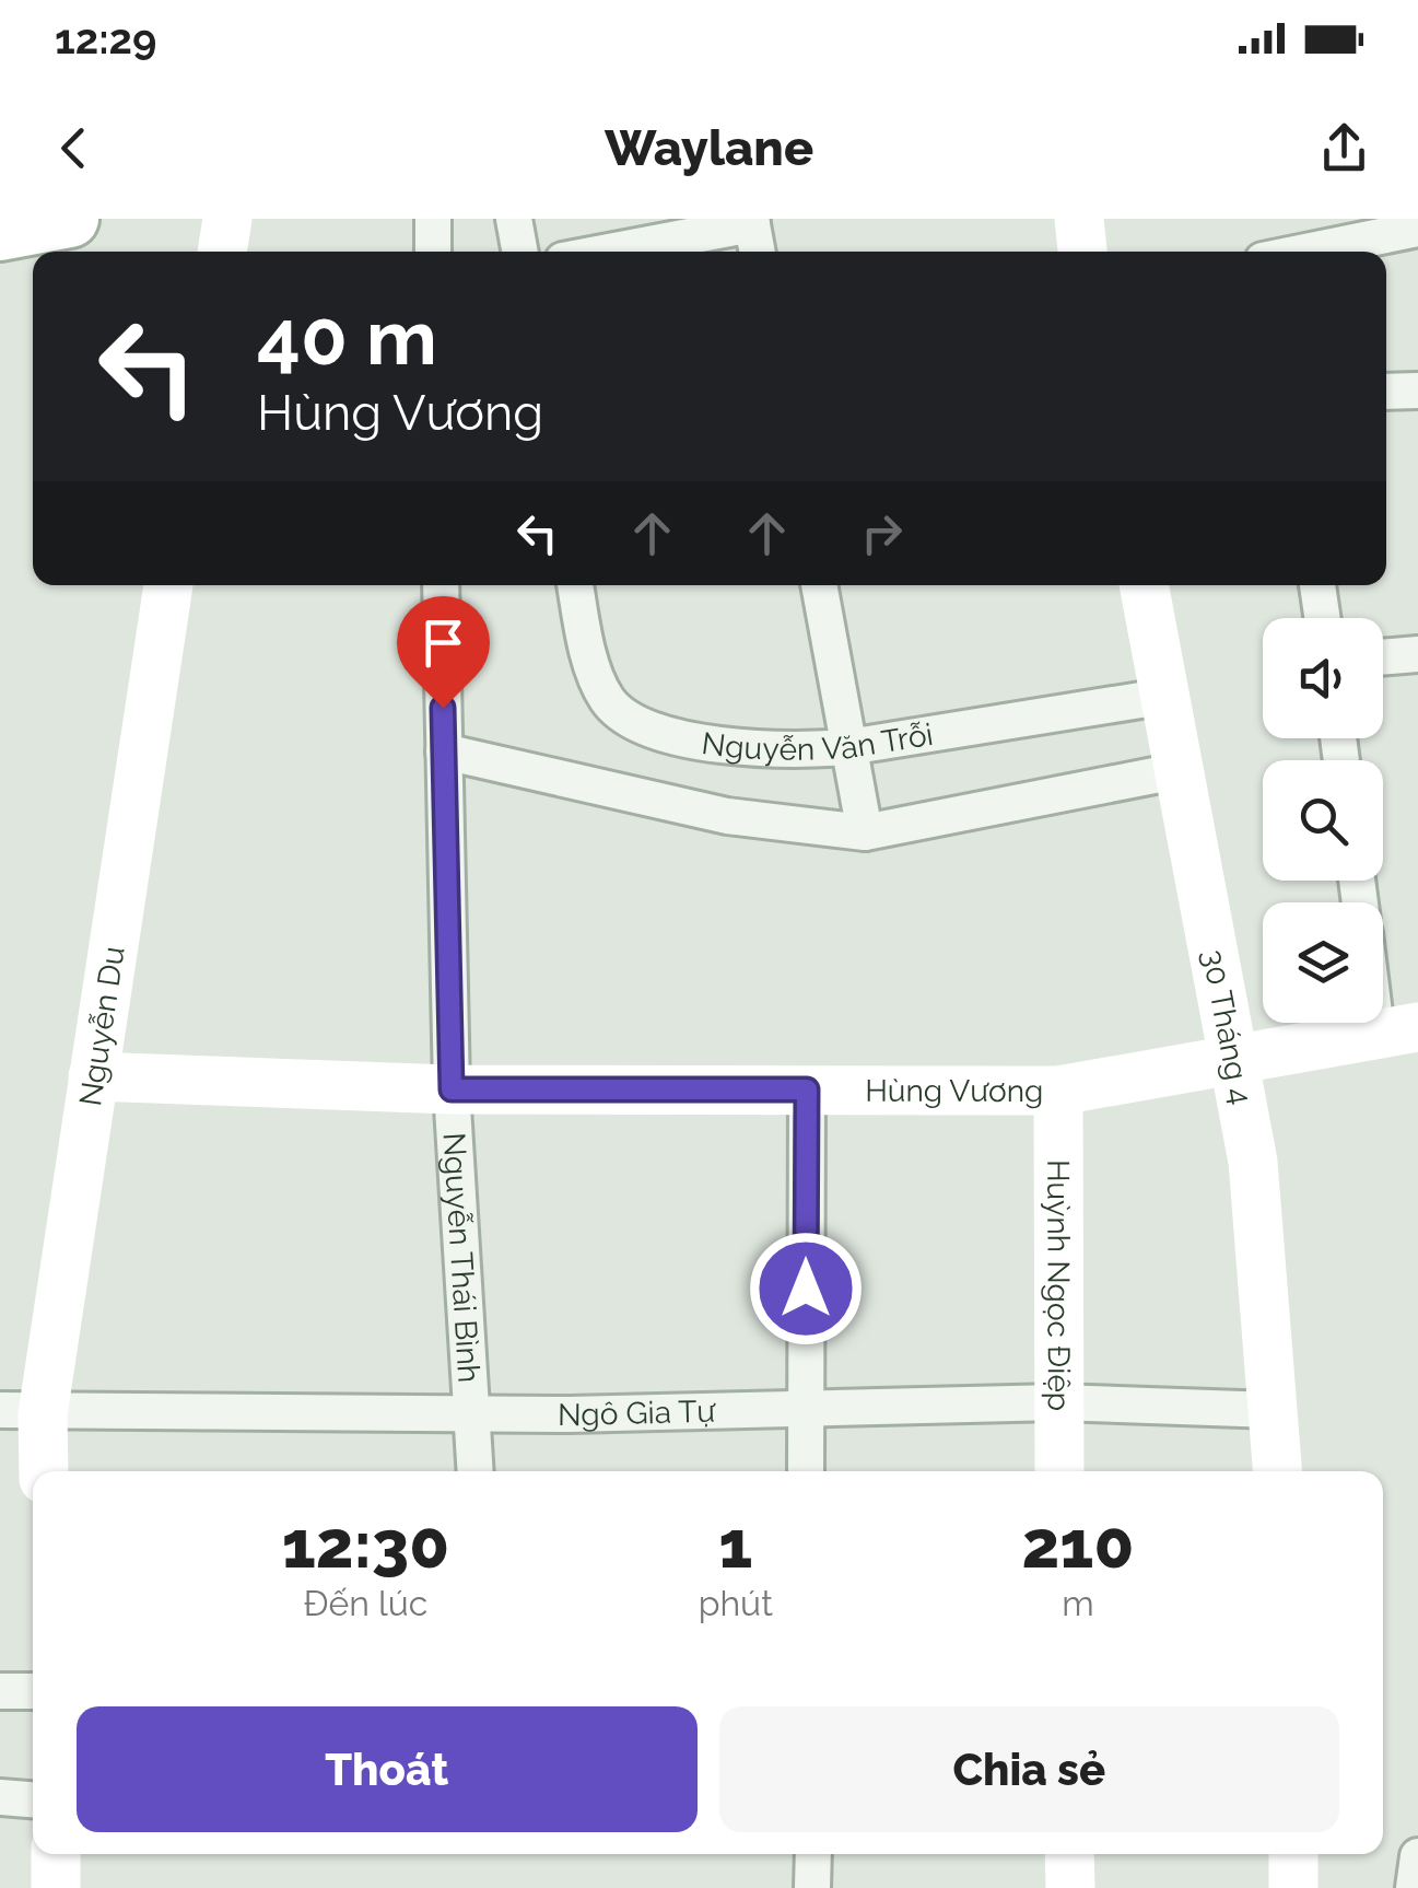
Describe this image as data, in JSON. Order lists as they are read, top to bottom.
{
  "streets": {
    "street": [
      "Nguyễn Văn Trỗi",
      "30 Tháng 4",
      "Nguyễn Du",
      "Hùng Vương",
      "Nguyễn Thái Bình",
      "Huỳnh Ngọc Điệp",
      "Ngô Gia Tự"
    ]
  },
  "crossings": [
    ["Nguyễn Văn Trỗi", "30 Tháng 4"],
    ["30 Tháng 4", "Hùng Vương"],
    ["30 Tháng 4", "Ngô Gia Tự"],
    ["Nguyễn Du", "Hùng Vương"],
    ["Nguyễn Du", "Ngô Gia Tự"],
    ["Hùng Vương", "Nguyễn Thái Bình"],
    ["Hùng Vương", "Huỳnh Ngọc Điệp"],
    ["Nguyễn Thái Bình", "Ngô Gia Tự"],
    ["Huỳnh Ngọc Điệp", "Ngô Gia Tự"]
  ],
  "page": {
    "status": "12:29",
    "header": "Waylane",
    "turn": ["40 m", "Hùng Vương"],
    "eta": [
      "12:30",
      "Đến lúc",
      "1",
      "phút",
      "210",
      "m"
    ],
    "buttons": ["Thoát", "Chia sẻ"]
  }
}
